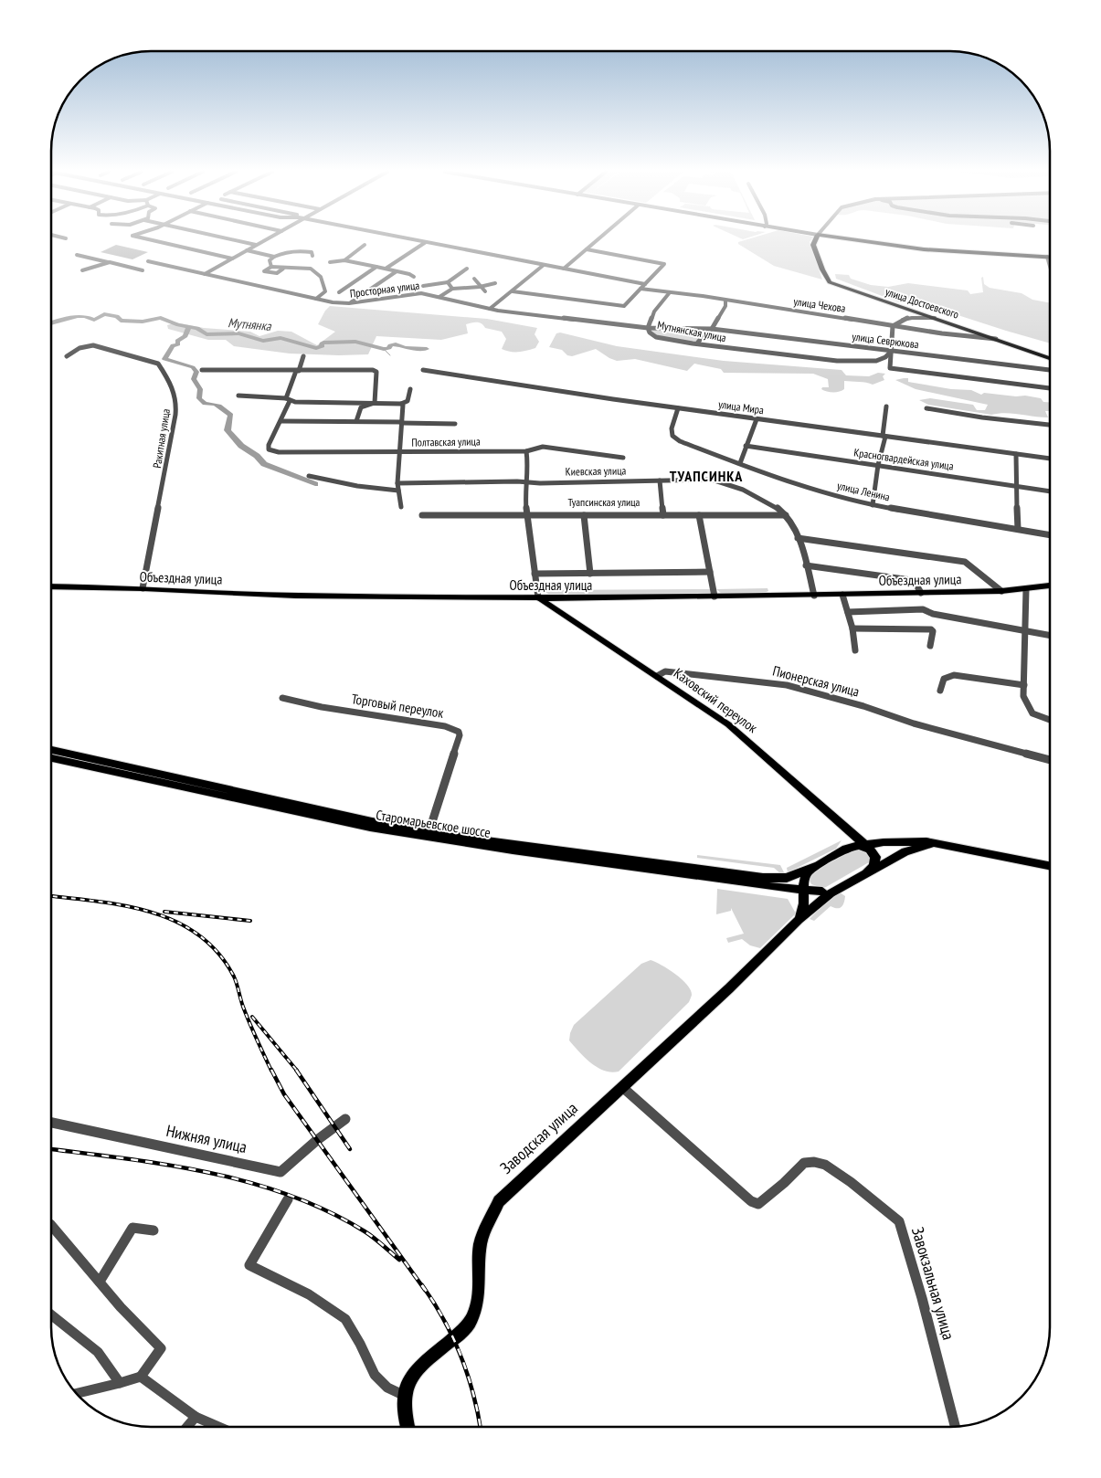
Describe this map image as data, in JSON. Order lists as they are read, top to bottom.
{
  "streets": {
    "main road": [
      "улица Достоевского",
      "Объездная улица",
      "Каховский переулок",
      "Старомарьевское шоссе",
      "Заводская улица"
    ],
    "street": [
      "Просторная улица",
      "улица Чехова",
      "Мутнянская улица",
      "улица Севрюкова",
      "улица Мира",
      "Ракитная улица",
      "Полтавская улица",
      "Красногвардейская улица",
      "Киевская улица",
      "улица Ленина",
      "Туапсинская улица",
      "Пионерская улица",
      "Торговый переулок",
      "Нижняя улица",
      "Завокзальная улица"
    ]
  },
  "crossings": [
    ["Просторная улица", "Мутнянская улица"],
    ["улица Достоевского", "улица Чехова"],
    ["Мутнянская улица", "улица Севрюкова"],
    ["улица Мира", "улица Ленина"],
    ["Ракитная улица", "Объездная улица"],
    ["Киевская улица", "Туапсинская улица"],
    ["Объездная улица", "Каховский переулок"],
    ["Пионерская улица", "Каховский переулок"],
    ["Торговый переулок", "Старомарьевское шоссе"],
    ["Старомарьевское шоссе", "Заводская улица"],
    ["Заводская улица", "Завокзальная улица"]
  ],
  "districts": ["ТУАПСИНКА"],
  "water": ["Мутнянка"]
}
